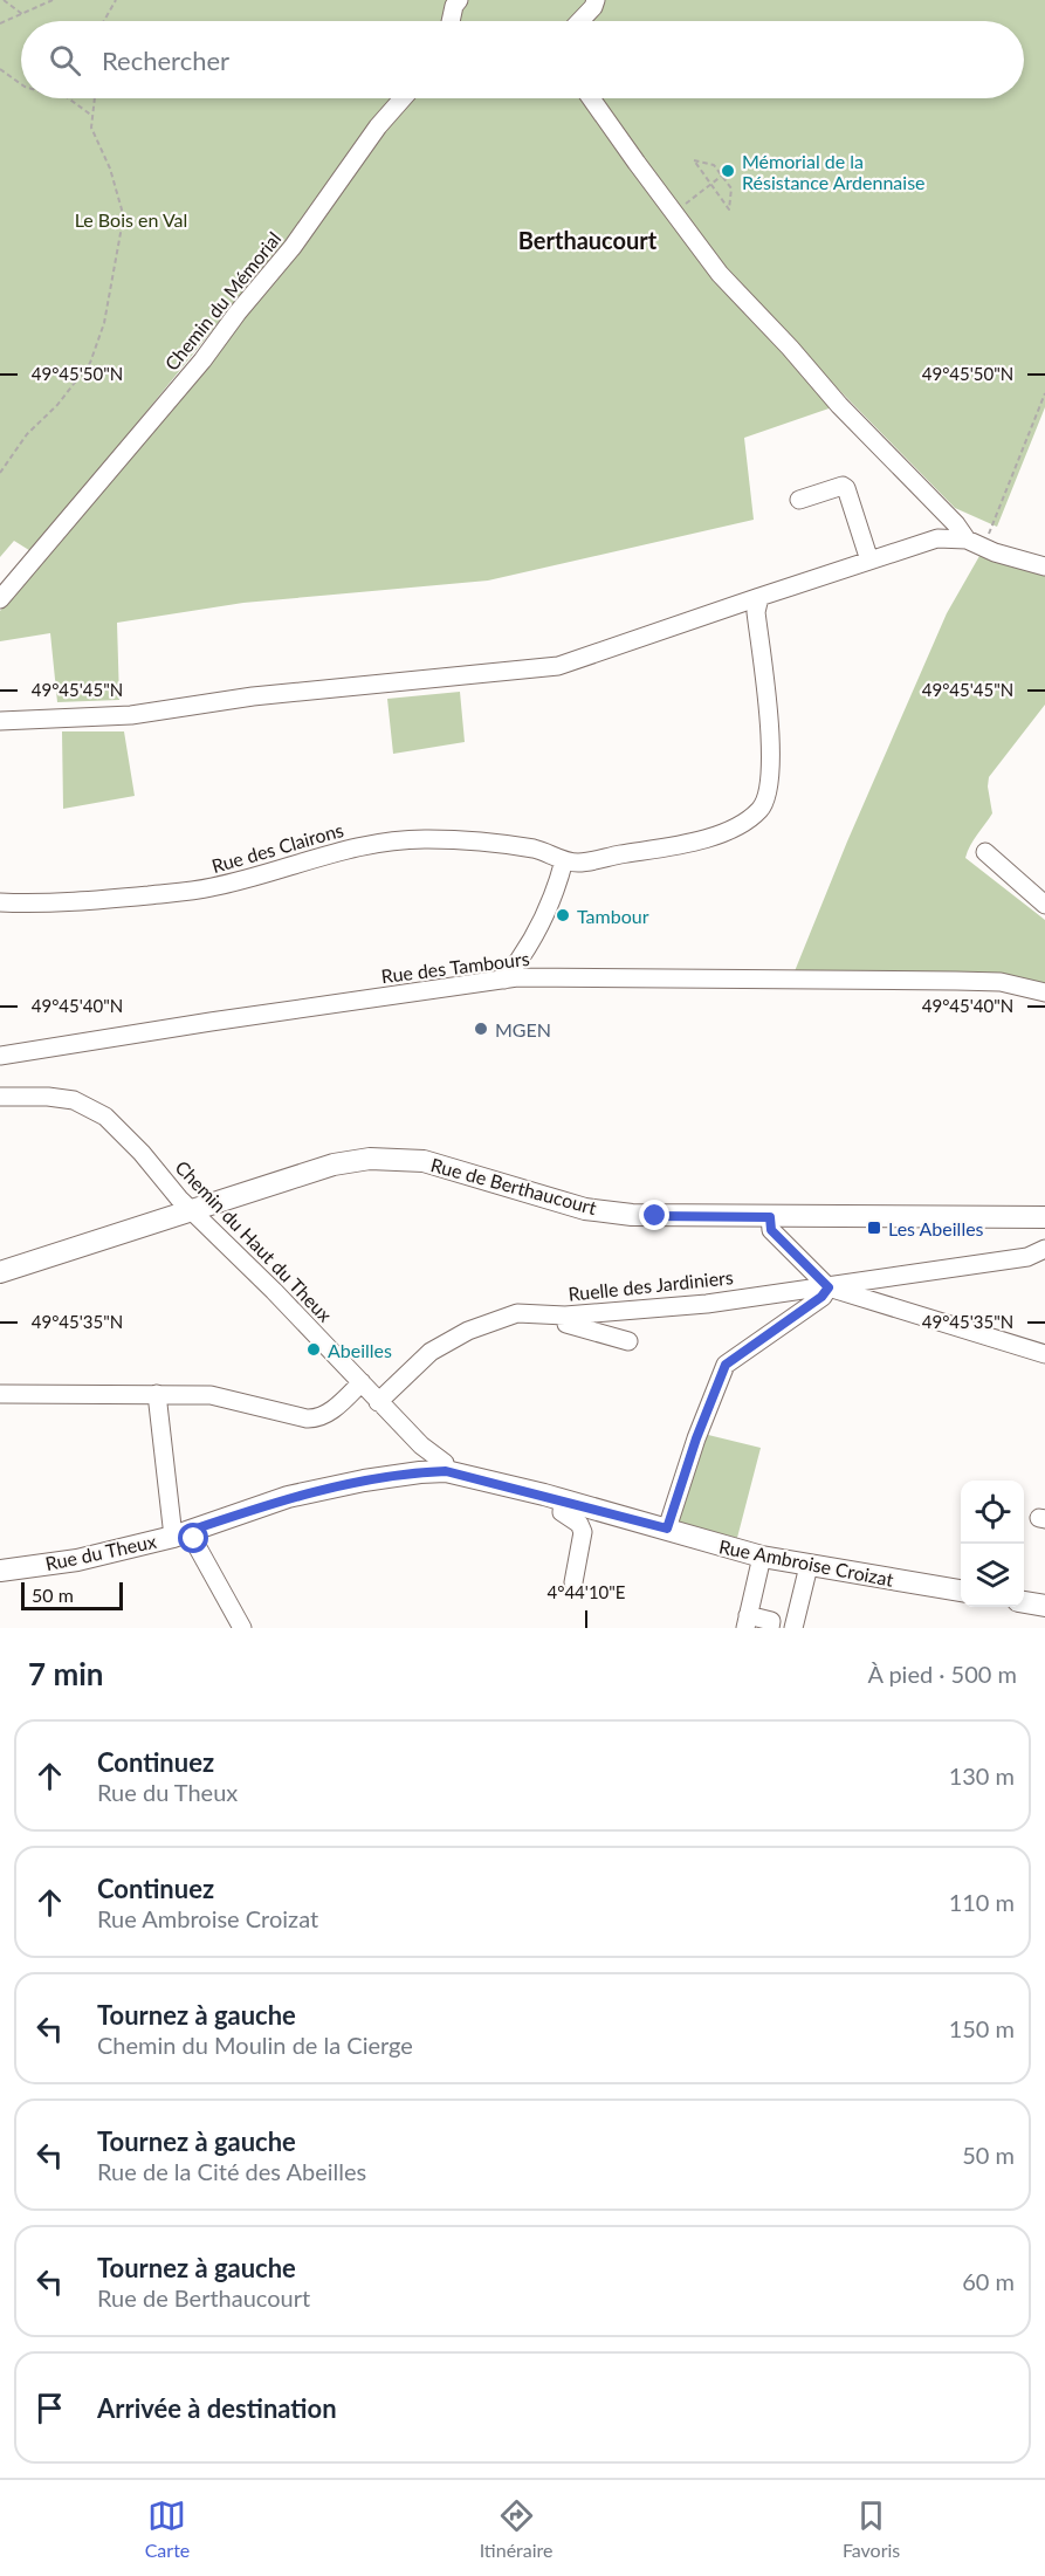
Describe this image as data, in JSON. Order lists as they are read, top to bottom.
{
  "streets": {
    "main road": ["Rue de Berthaucourt", "Rue du Theux", "Rue Ambroise Croizat"],
    "street": [
      "Chemin du Mémorial",
      "Rue des Clairons",
      "Rue des Tambours",
      "Chemin du Haut du Theux",
      "Ruelle des Jardiniers"
    ]
  },
  "crossings": [
    ["Rue de Berthaucourt", "Chemin du Haut du Theux"],
    ["Chemin du Haut du Theux", "Ruelle des Jardiniers"],
    ["Chemin du Haut du Theux", "Rue du Theux"],
    ["Chemin du Haut du Theux", "Rue Ambroise Croizat"],
    ["Rue du Theux", "Rue Ambroise Croizat"]
  ],
  "districts": ["Berthaucourt"],
  "parks": ["Le Bois en Val"],
  "places": {
    "other": [
      "Mémorial de la Résistance Ardennaise",
      "Tambour",
      "MGEN",
      "Abeilles"
    ],
    "transit": ["Les Abeilles"]
  },
  "scale_bar": "50 m",
  "page": {
    "search": "Rechercher",
    "scale": "50 m",
    "heading": ["7 min", "À pied · 500 m"],
    "list": [
      ["Continuez", "Rue du Theux", "130 m"],
      ["Continuez", "Rue Ambroise Croizat", "110 m"],
      ["Tournez à gauche", "Chemin du Moulin de la Cierge", "150 m"],
      ["Tournez à gauche", "Rue de la Cité des Abeilles", "50 m"],
      ["Tournez à gauche", "Rue de Berthaucourt", "60 m"],
      "Arrivée à destination"
    ],
    "nav": ["Carte", "Itinéraire", "Favoris"]
  },
  "coordinates": [
    "49°45'50\"N",
    "49°45'45\"N",
    "49°45'40\"N",
    "49°45'35\"N",
    "4°44'10\"E"
  ]
}
